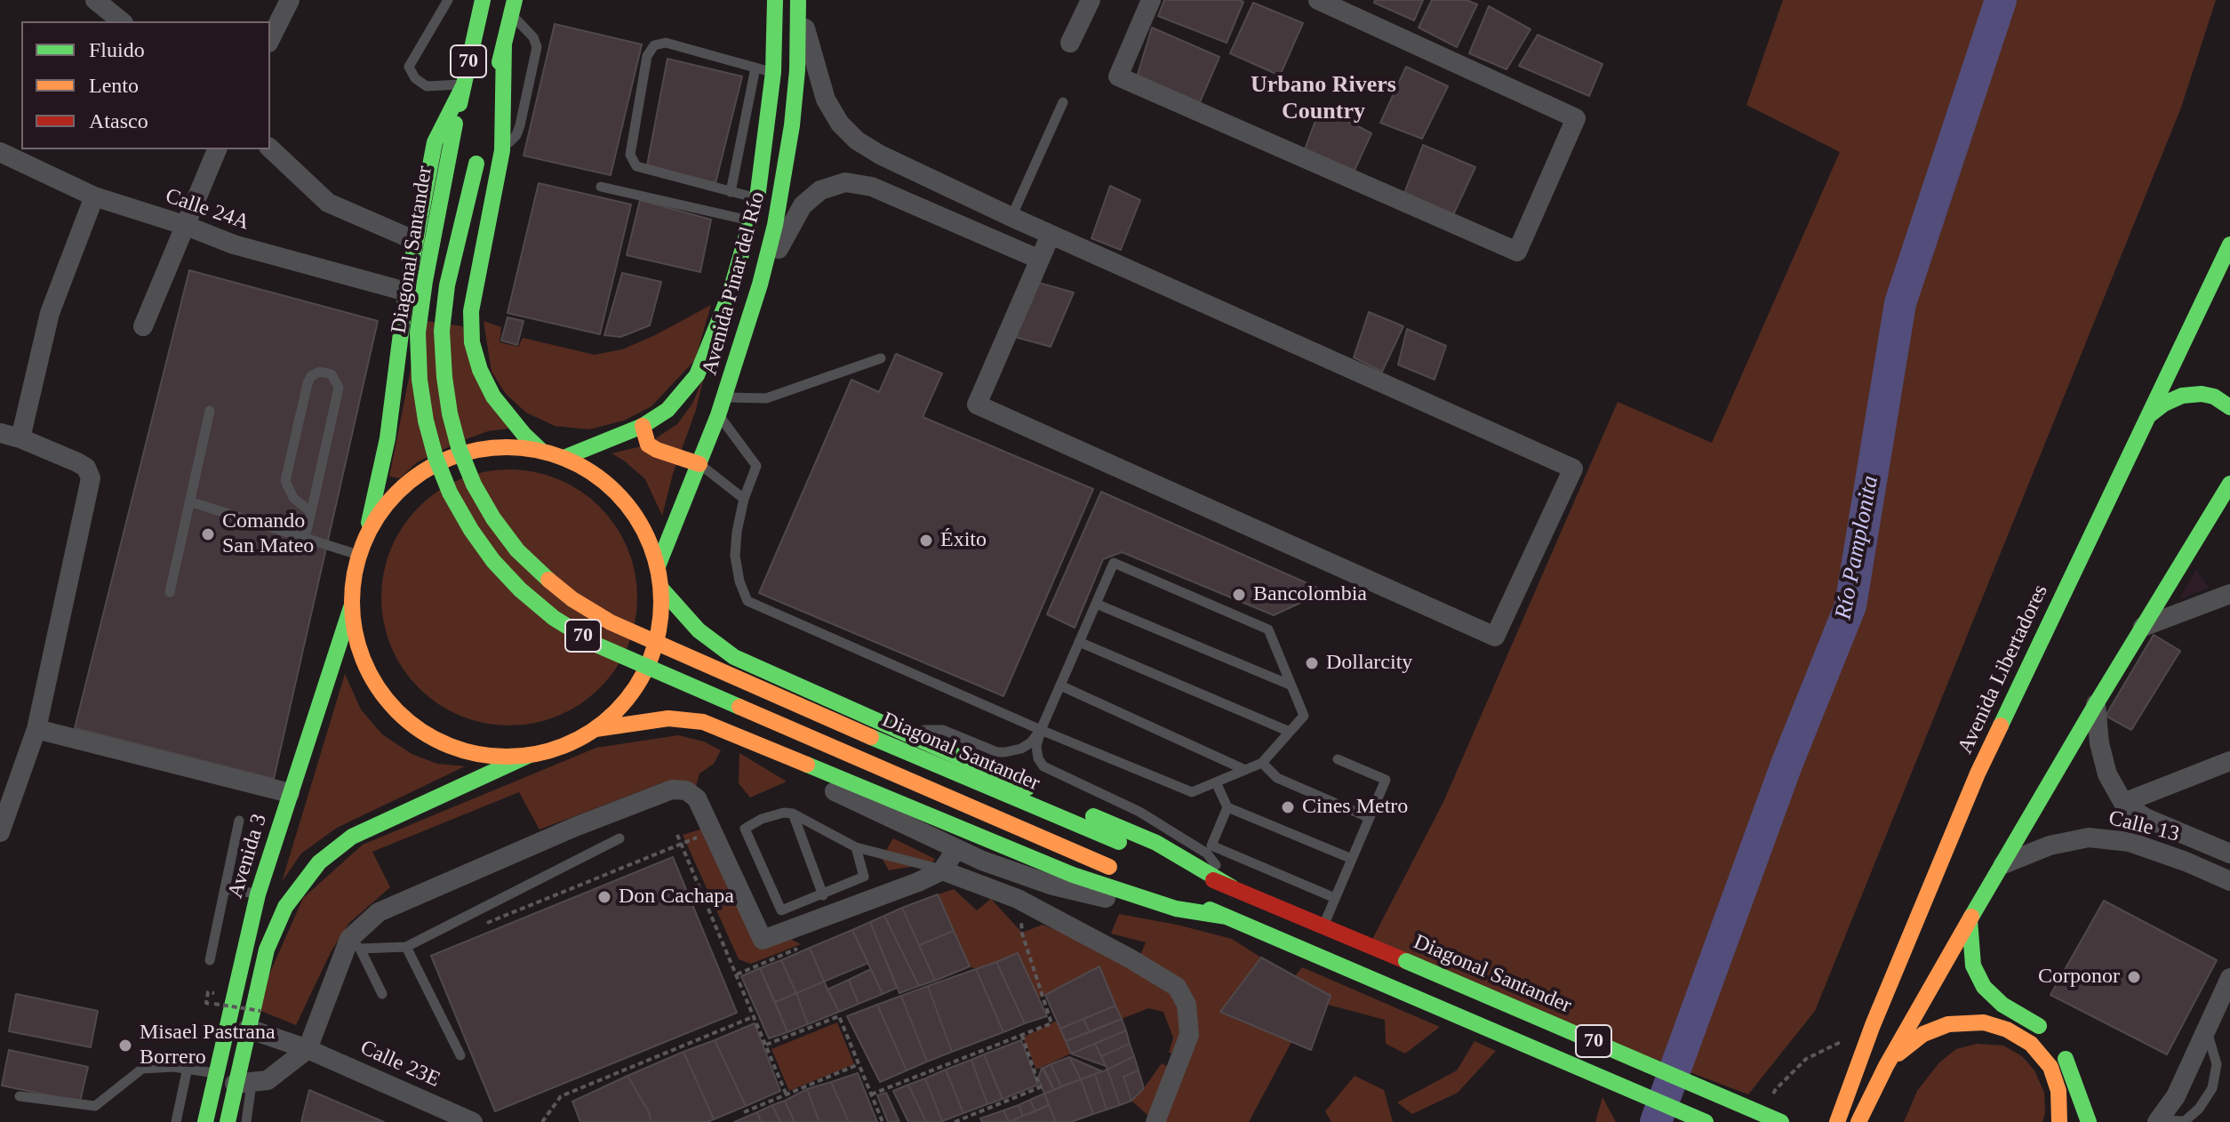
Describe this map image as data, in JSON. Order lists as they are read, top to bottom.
{
  "streets": {
    "main road": [
      "70",
      "Diagonal Santander",
      "Avenida Pinar del Río",
      "Avenida Libertadores",
      "Avenida 3"
    ],
    "street": ["Calle 24A", "Calle 13", "Calle 23E"]
  },
  "crossings": [
    ["70", "Diagonal Santander"]
  ],
  "districts": ["Urbano Rivers Country"],
  "water": ["Río Pamplonita"],
  "places": [
    "Comando San Mateo",
    "Éxito",
    "Bancolombia",
    "Dollarcity",
    "Cines Metro",
    "Don Cachapa",
    "Corponor",
    "Misael Pastrana Borrero"
  ],
  "legend": ["Fluido", "Lento", "Atasco"]
}
